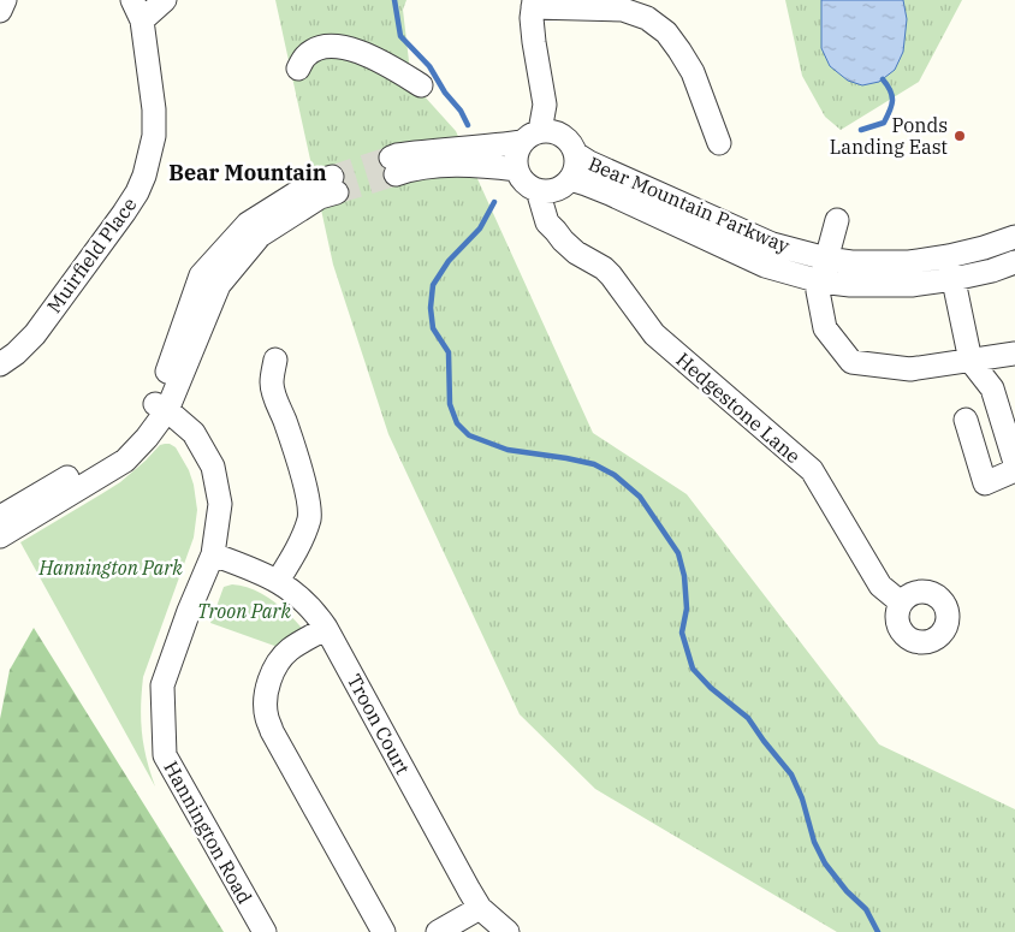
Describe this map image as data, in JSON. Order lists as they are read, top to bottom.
{
  "streets": {
    "street": [
      "Bear Mountain Parkway",
      "Muirfield Place",
      "Hedgestone Lane",
      "Troon Court",
      "Hannington Road"
    ]
  },
  "crossings": [
    ["Bear Mountain Parkway", "Hedgestone Lane"],
    ["Troon Court", "Hannington Road"]
  ],
  "districts": ["Bear Mountain"],
  "parks": ["Hannington Park", "Troon Park"],
  "places": ["Ponds Landing East"]
}
